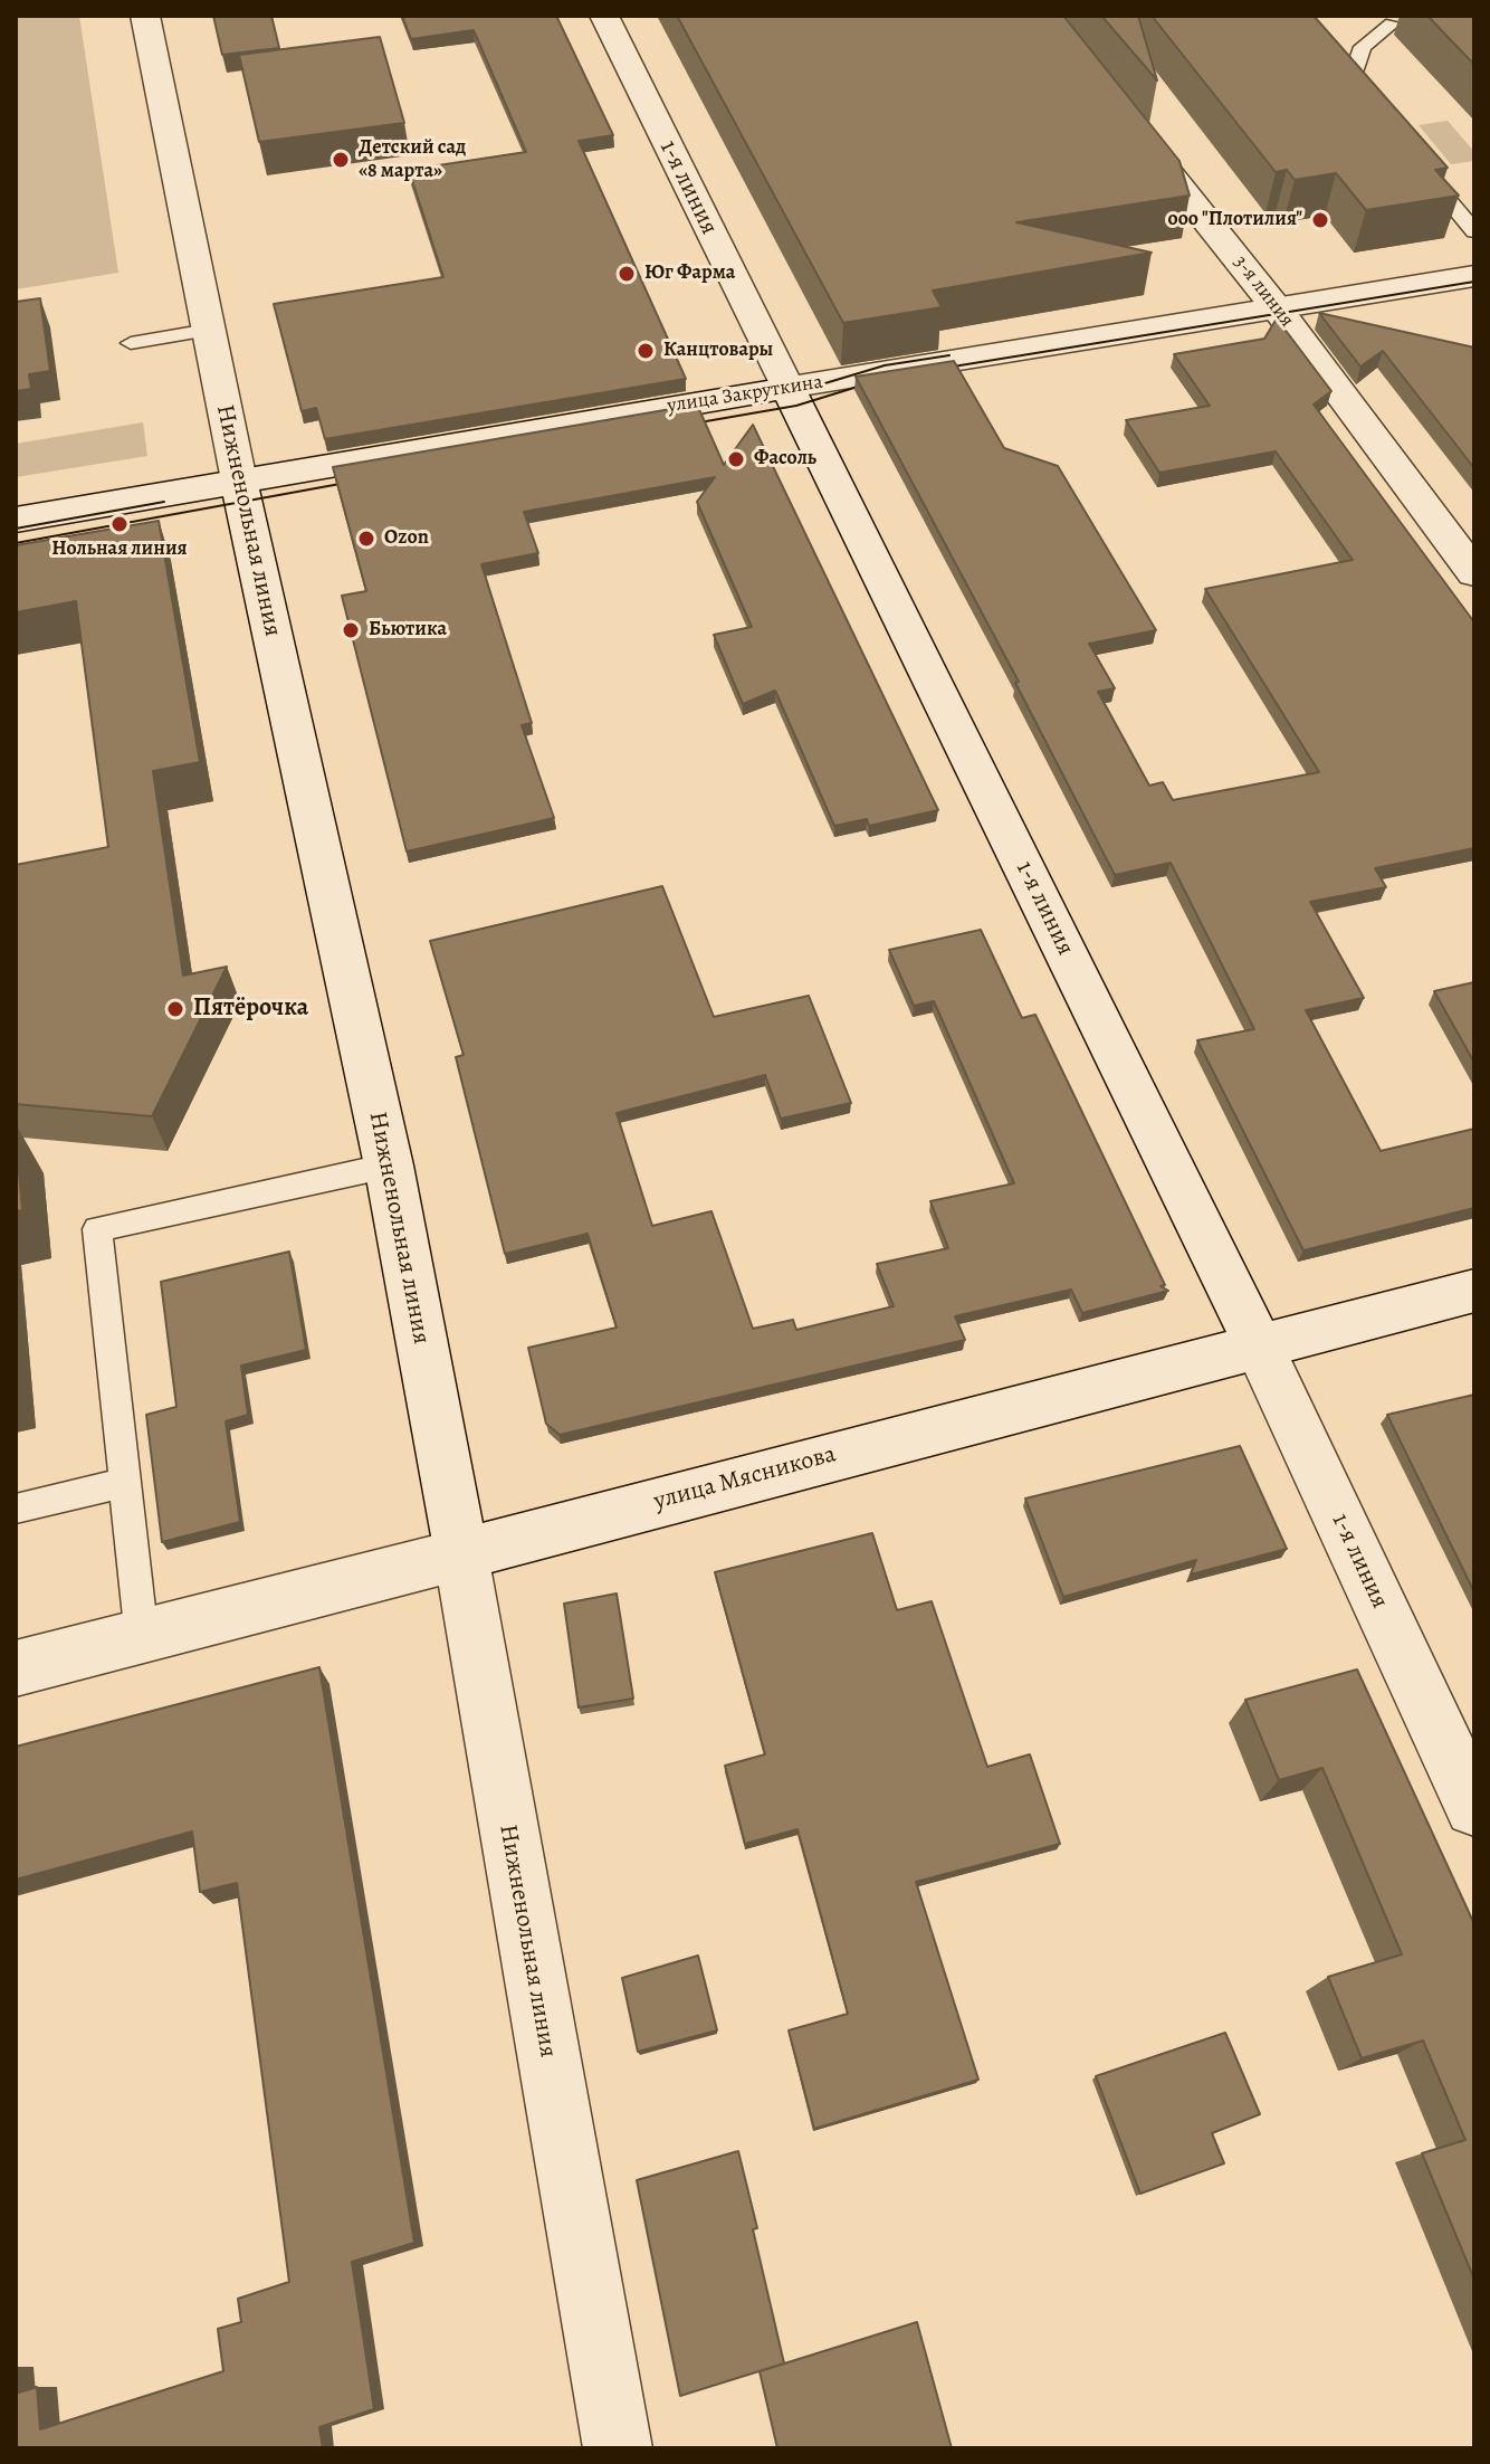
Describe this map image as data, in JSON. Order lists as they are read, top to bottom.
{
  "streets": {
    "street": [
      "1-я линия",
      "3-я линия",
      "улица Закруткина",
      "Нижненольная линия",
      "улица Мясникова"
    ]
  },
  "crossings": [
    ["1-я линия", "улица Закруткина"],
    ["1-я линия", "улица Мясникова"],
    ["3-я линия", "улица Закруткина"],
    ["улица Закруткина", "Нижненольная линия"],
    ["Нижненольная линия", "улица Мясникова"]
  ],
  "places": [
    "Детский сад «8 марта»",
    "ооо \"Плотилия\"",
    "Юг Фарма",
    "Канцтовары",
    "Фасоль",
    "Нольная линия",
    "Ozon",
    "Бьютика",
    "Пятёрочка"
  ]
}
